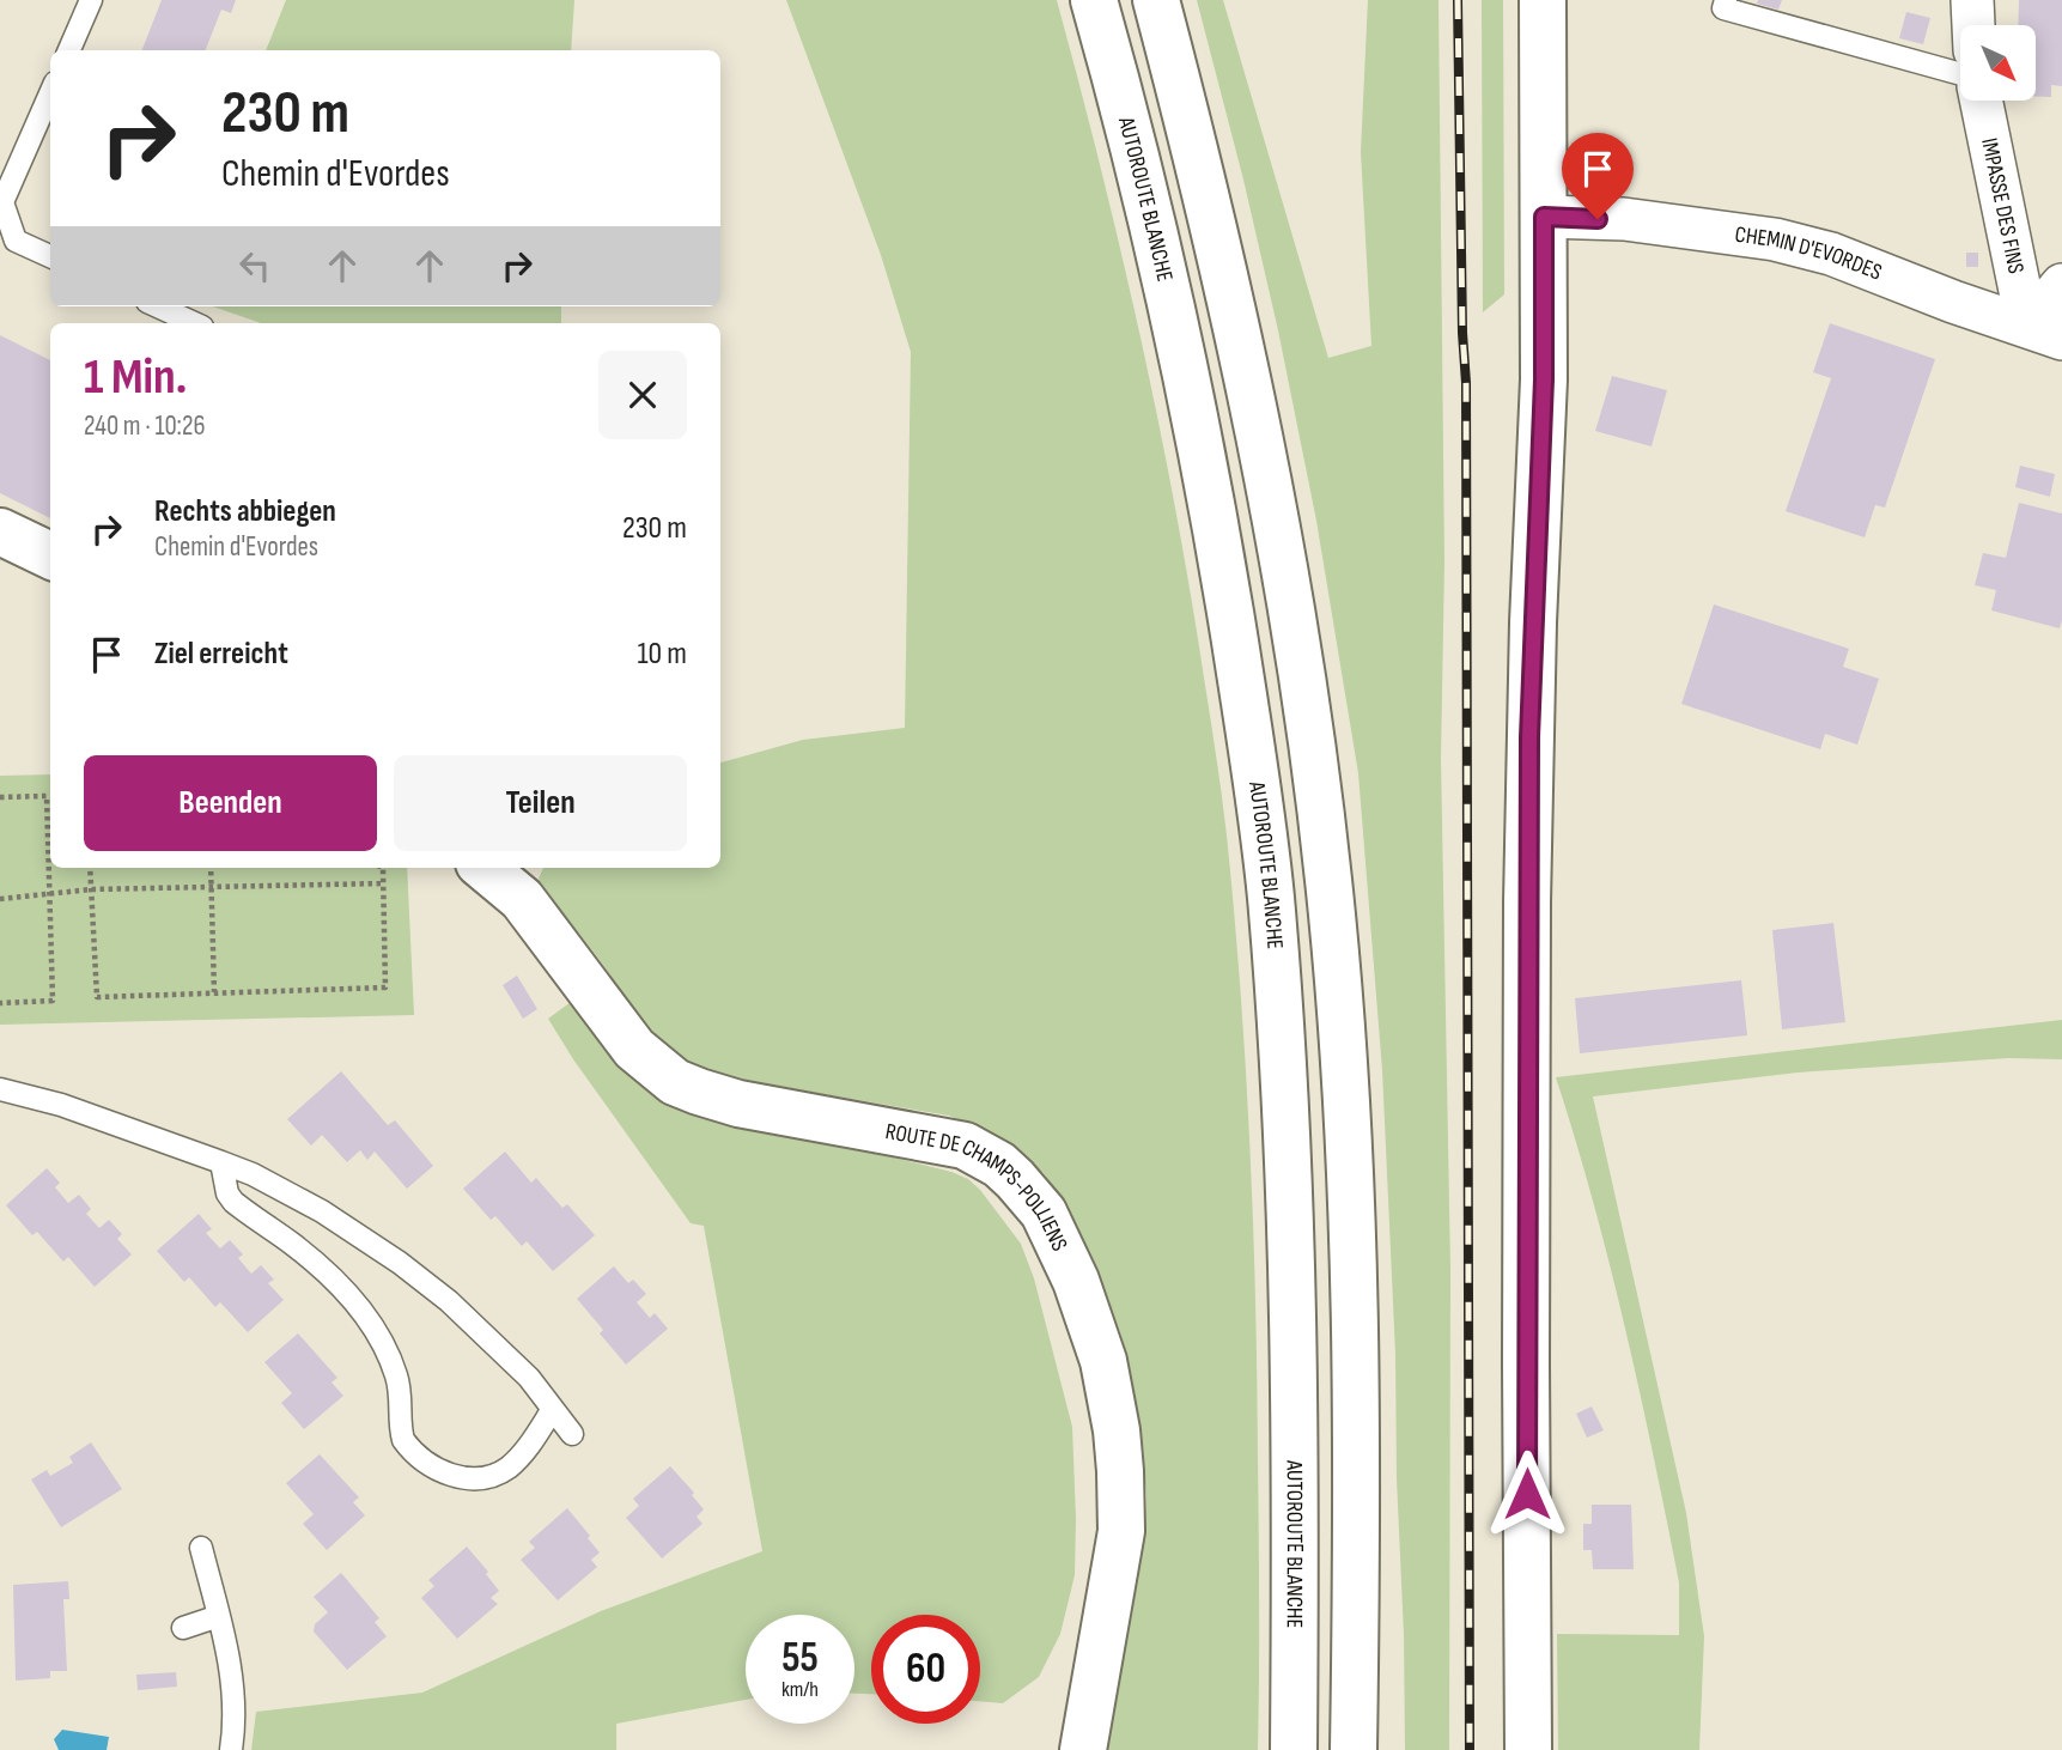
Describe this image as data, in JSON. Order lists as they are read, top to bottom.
{
  "streets": {
    "main road": ["AUTOROUTE BLANCHE", "ROUTE DE CHAMPS-POLLIENS"],
    "street": ["IMPASSE DES FINS", "CHEMIN D'EVORDES"]
  },
  "crossings": [
    ["IMPASSE DES FINS", "CHEMIN D'EVORDES"]
  ],
  "north": "bottom right",
  "page": {
    "turn": ["230 m", "Chemin d'Evordes"],
    "heading": ["1 Min.", "240 m · 10:26"],
    "list": [
      {
        "name": "Rechts abbiegen",
        "note": "Chemin d'Evordes",
        "value": "230 m"
      },
      {
        "name": "Ziel erreicht",
        "value": "10 m"
      }
    ],
    "buttons": ["Beenden", "Teilen"],
    "speed": "55 km/h",
    "limit": "60"
  }
}
